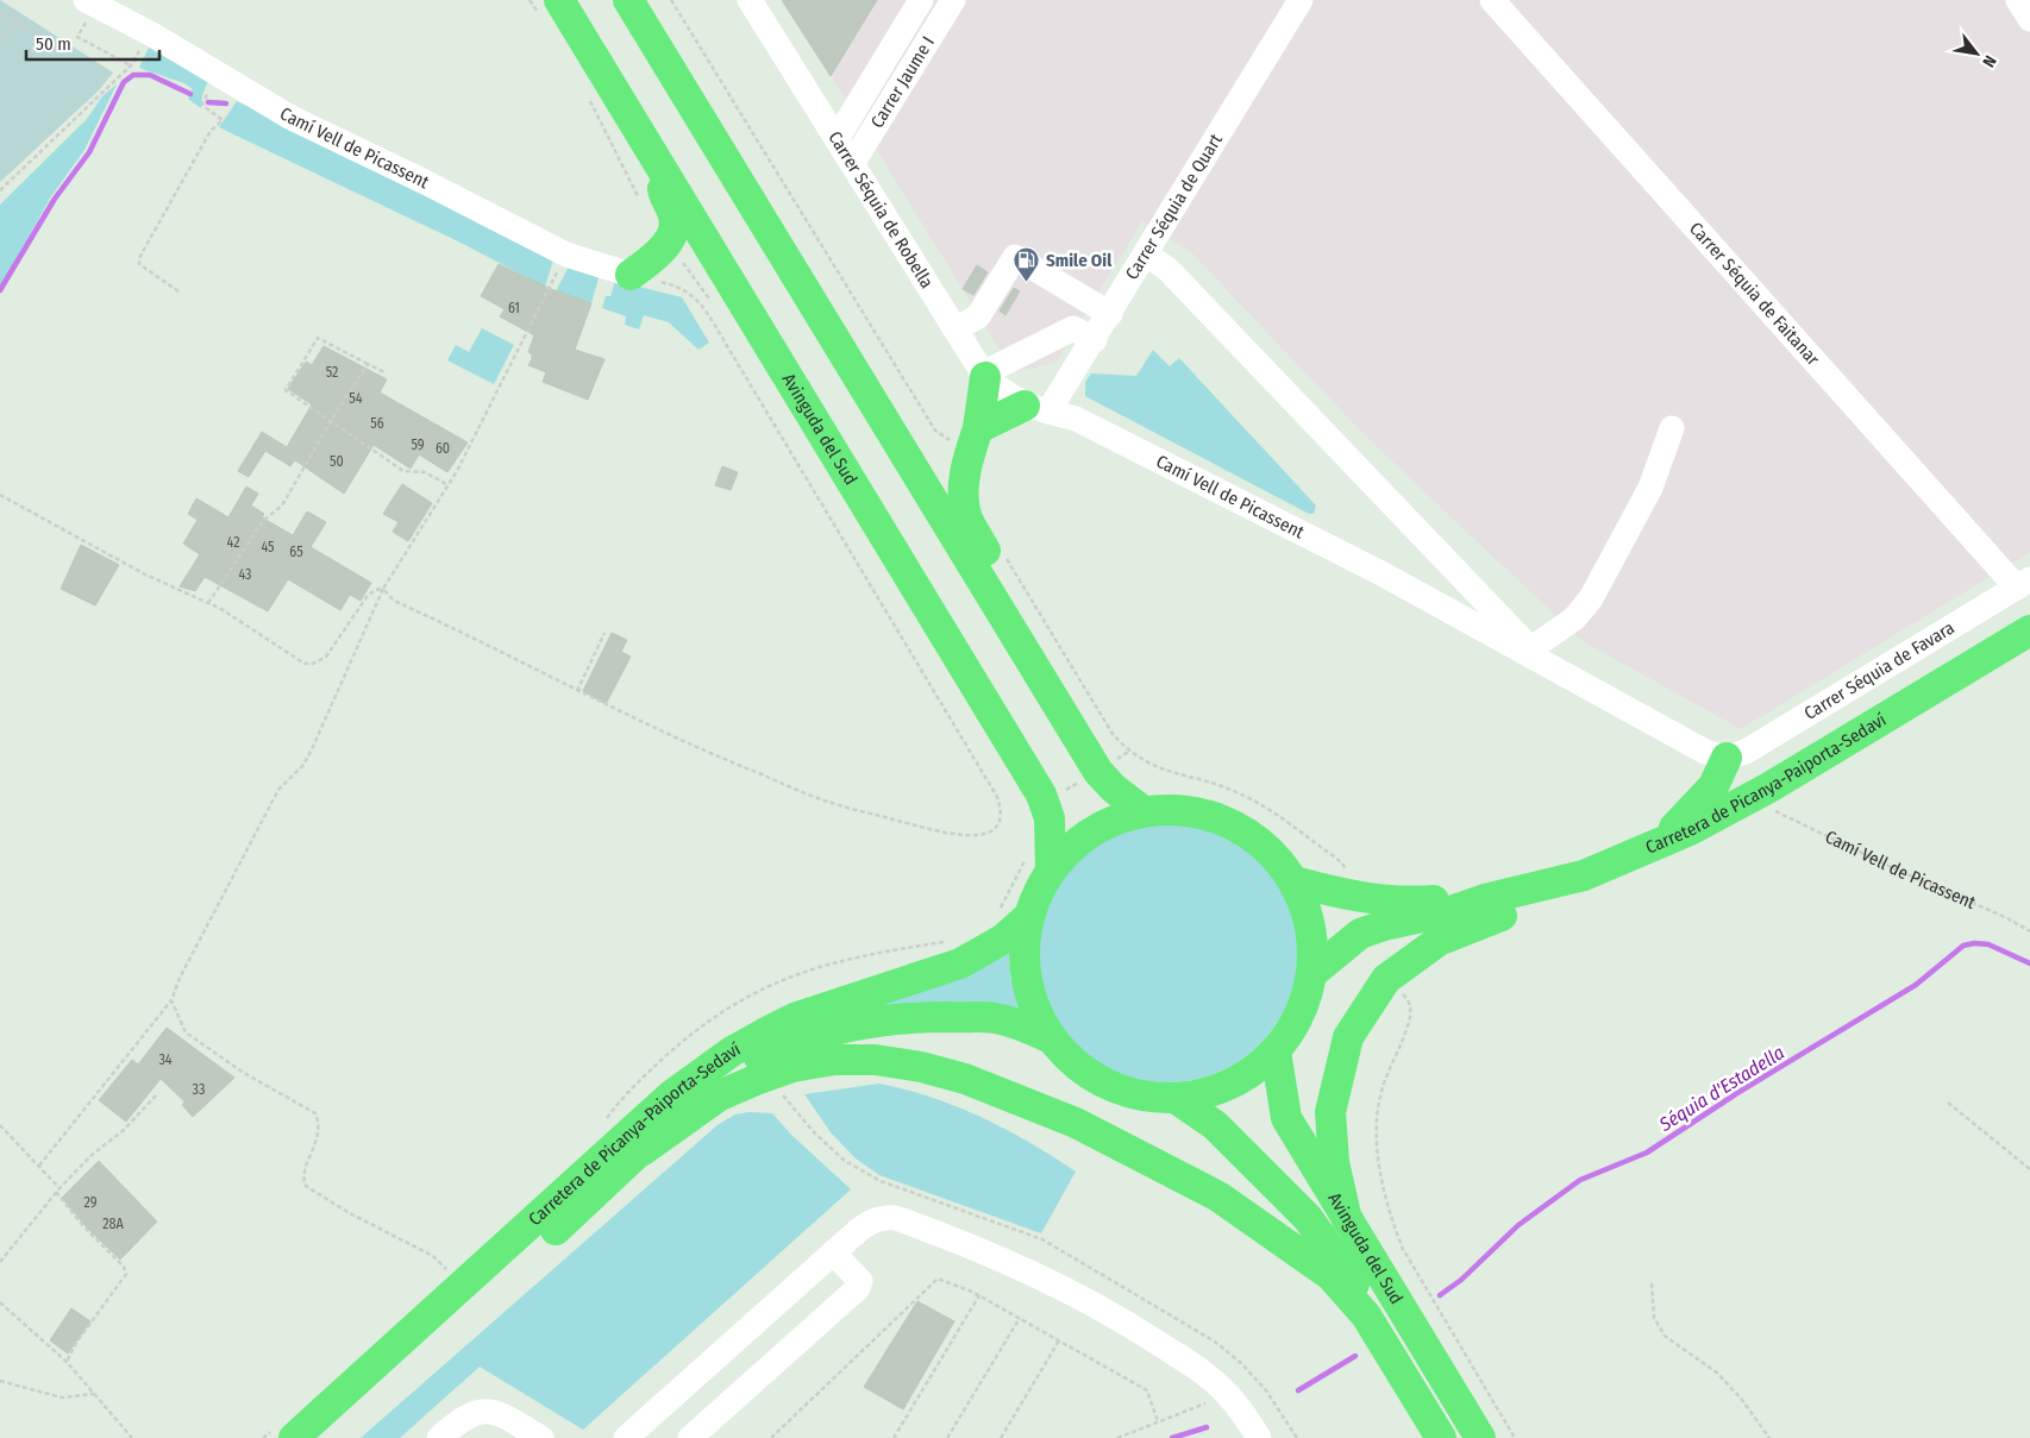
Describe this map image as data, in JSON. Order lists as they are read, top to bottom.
{
  "streets": {
    "main road": ["Avinguda del Sud", "Carretera de Picanya-Paiporta-Sedaví"],
    "street": [
      "Carrer Jaume I",
      "Camí Vell de Picassent",
      "Carrer Séquia de Quart",
      "Carrer Séquia de Robella",
      "Carrer Séquia de Faitanar",
      "Carrer Séquia de Favara"
    ]
  },
  "crossings": [
    ["Carrer Jaume I", "Carrer Séquia de Robella"],
    ["Camí Vell de Picassent", "Carrer Séquia de Quart"],
    ["Camí Vell de Picassent", "Carrer Séquia de Robella"],
    ["Camí Vell de Picassent", "Carrer Séquia de Favara"],
    ["Carrer Séquia de Quart", "Carrer Séquia de Robella"],
    ["Carrer Séquia de Faitanar", "Carrer Séquia de Favara"]
  ],
  "water": ["Séquia d'Estadella"],
  "places": {
    "fuel station": ["Smile Oil"]
  },
  "house_numbers": [
    "61",
    "52",
    "54",
    "56",
    "59",
    "60",
    "50",
    "42",
    "45",
    "65",
    "43",
    "34",
    "33",
    "29",
    "28A"
  ],
  "scale_bar": "50 m",
  "north": "bottom right"
}
